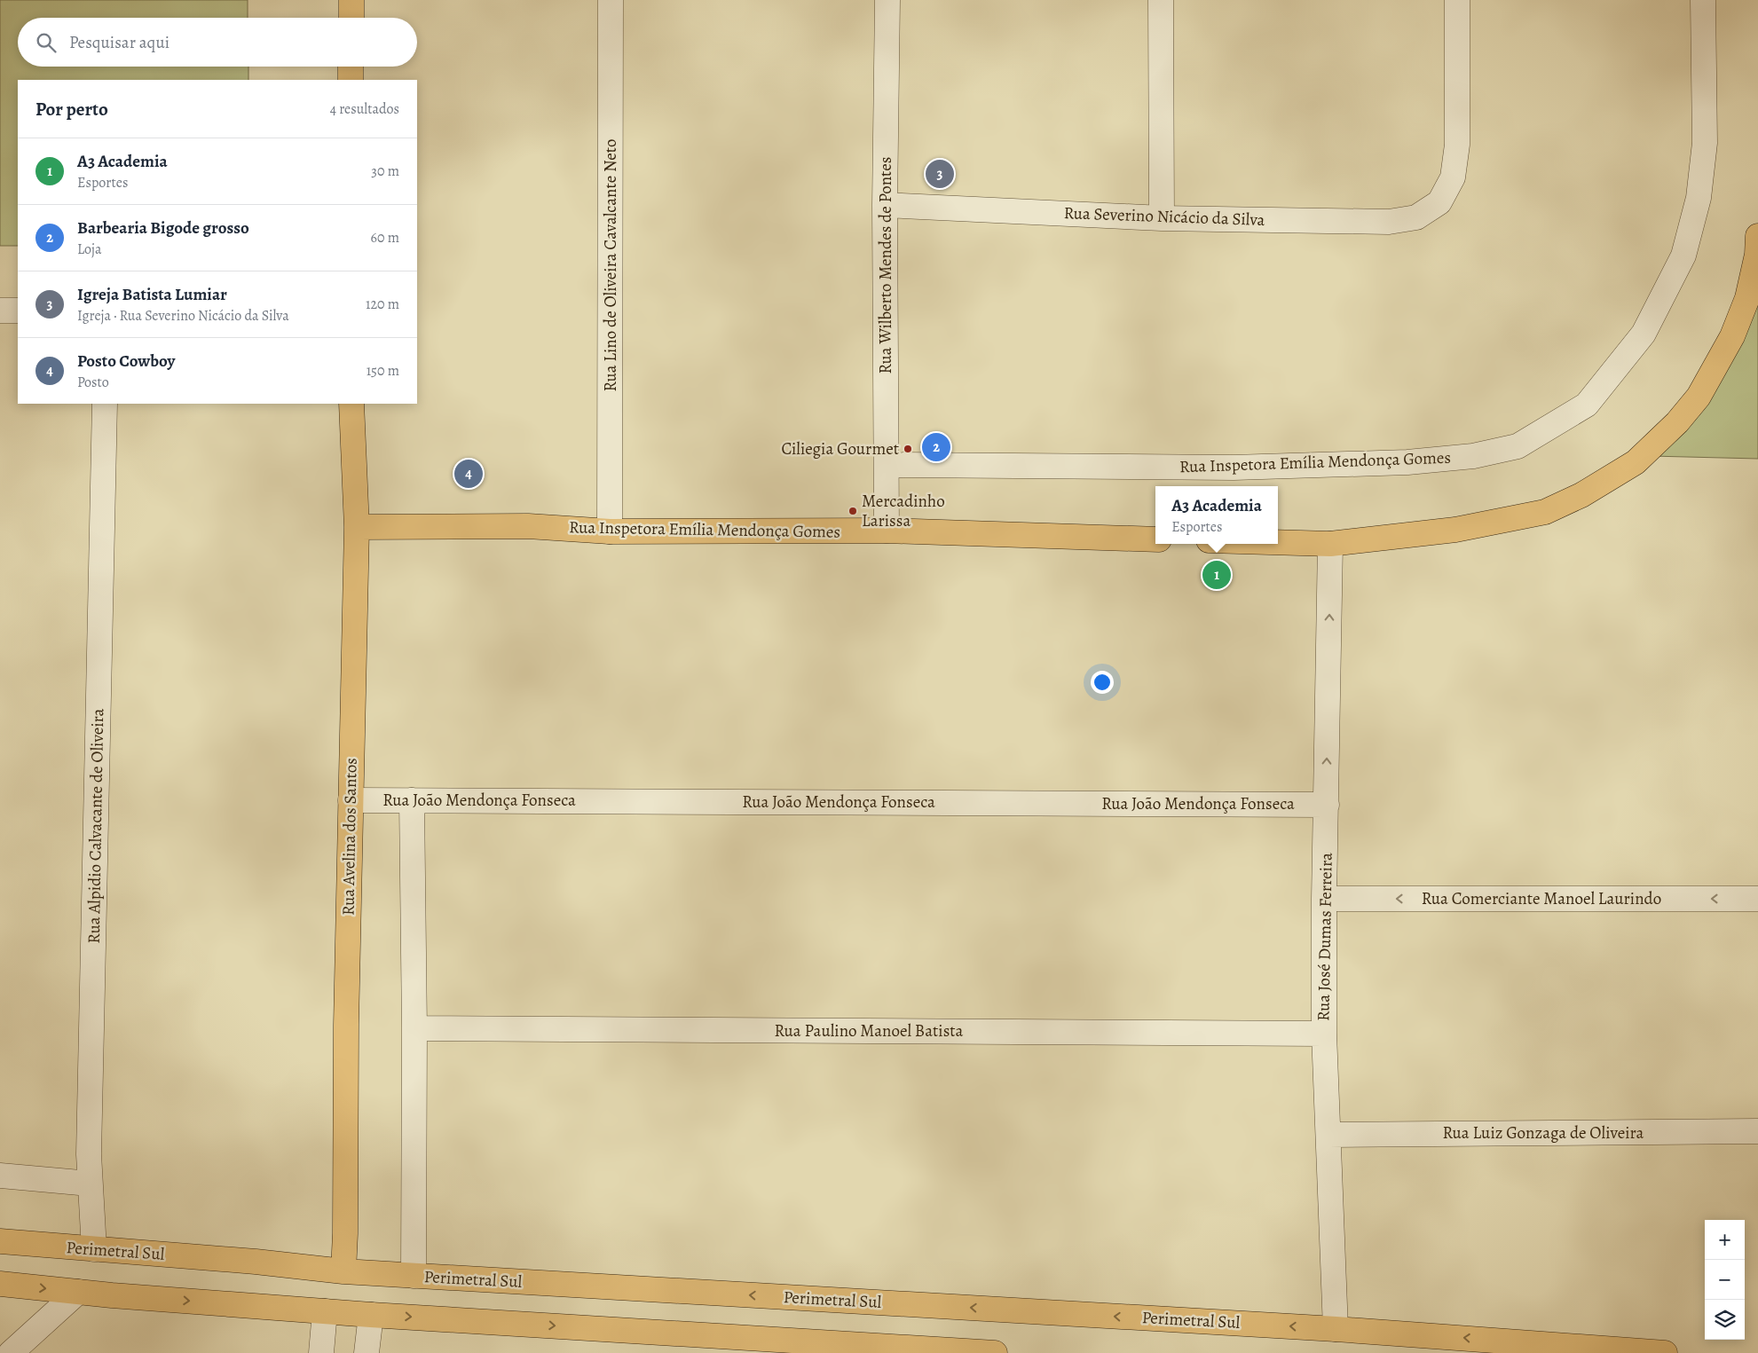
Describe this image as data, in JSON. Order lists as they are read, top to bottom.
{
  "streets": {
    "main road": ["Rua Inspetora Emília Mendonça Gomes", "Rua Avelina dos Santos", "Perimetral Sul"],
    "street": [
      "Rua Severino Nicácio da Silva",
      "Rua Lino de Oliveira Cavalcante Neto",
      "Rua Wilberto Mendes de Pontes",
      "Rua João Mendonça Fonseca",
      "Rua Alpidio Calvacante de Oliveira",
      "Rua Comerciante Manoel Laurindo",
      "Rua José Dumas Ferreira",
      "Rua Paulino Manoel Batista",
      "Rua Luiz Gonzaga de Oliveira"
    ]
  },
  "crossings": [
    ["Rua Severino Nicácio da Silva", "Rua Wilberto Mendes de Pontes"],
    ["Rua Lino de Oliveira Cavalcante Neto", "Rua Inspetora Emília Mendonça Gomes"],
    ["Rua Wilberto Mendes de Pontes", "Rua Inspetora Emília Mendonça Gomes"],
    ["Rua Inspetora Emília Mendonça Gomes", "Rua Avelina dos Santos"],
    ["Rua João Mendonça Fonseca", "Rua Avelina dos Santos"],
    ["Rua João Mendonça Fonseca", "Rua José Dumas Ferreira"],
    ["Rua Alpidio Calvacante de Oliveira", "Perimetral Sul"],
    ["Rua Avelina dos Santos", "Perimetral Sul"],
    ["Rua Comerciante Manoel Laurindo", "Rua José Dumas Ferreira"],
    ["Rua José Dumas Ferreira", "Rua Paulino Manoel Batista"],
    ["Rua José Dumas Ferreira", "Rua Luiz Gonzaga de Oliveira"],
    ["Rua José Dumas Ferreira", "Perimetral Sul"]
  ],
  "one_way": ["Rua Comerciante Manoel Laurindo"],
  "places": ["Ciliegia Gourmet", "Mercadinho Larissa"],
  "page": {
    "search": "Pesquisar aqui",
    "heading": ["Por perto", "4 resultados"],
    "list": [
      {
        "mark": "1",
        "name": "A3 Academia",
        "note": "Esportes",
        "value": "30 m"
      },
      {
        "mark": "2",
        "name": "Barbearia Bigode grosso",
        "note": "Loja",
        "value": "60 m"
      },
      {
        "mark": "3",
        "name": "Igreja Batista Lumiar",
        "note": "Igreja · Rua Severino Nicácio da Silva",
        "value": "120 m"
      },
      {
        "mark": "4",
        "name": "Posto Cowboy",
        "note": "Posto",
        "value": "150 m"
      }
    ],
    "pins": [
      "3",
      "2",
      "4",
      "1"
    ],
    "popup": ["A3 Academia", "Esportes"],
    "map_buttons": ["+", "−"]
  }
}
